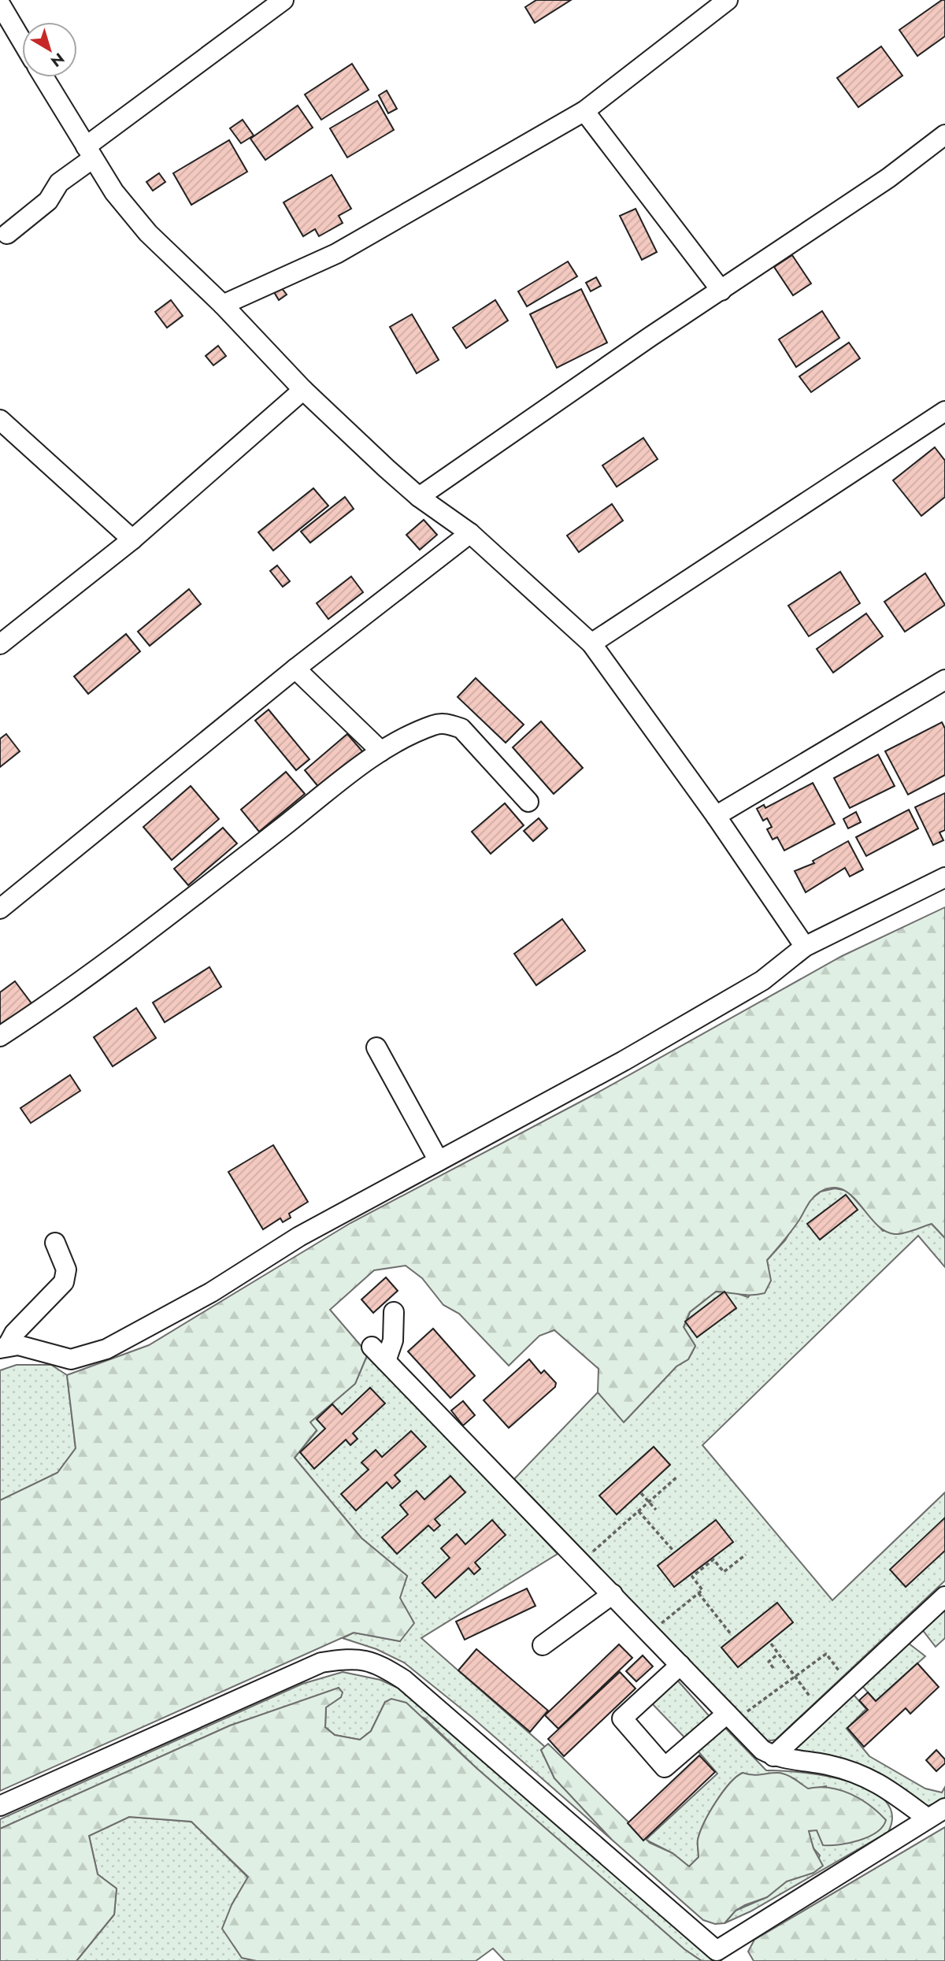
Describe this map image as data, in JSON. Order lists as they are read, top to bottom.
{
  "north": "bottom right"
}
